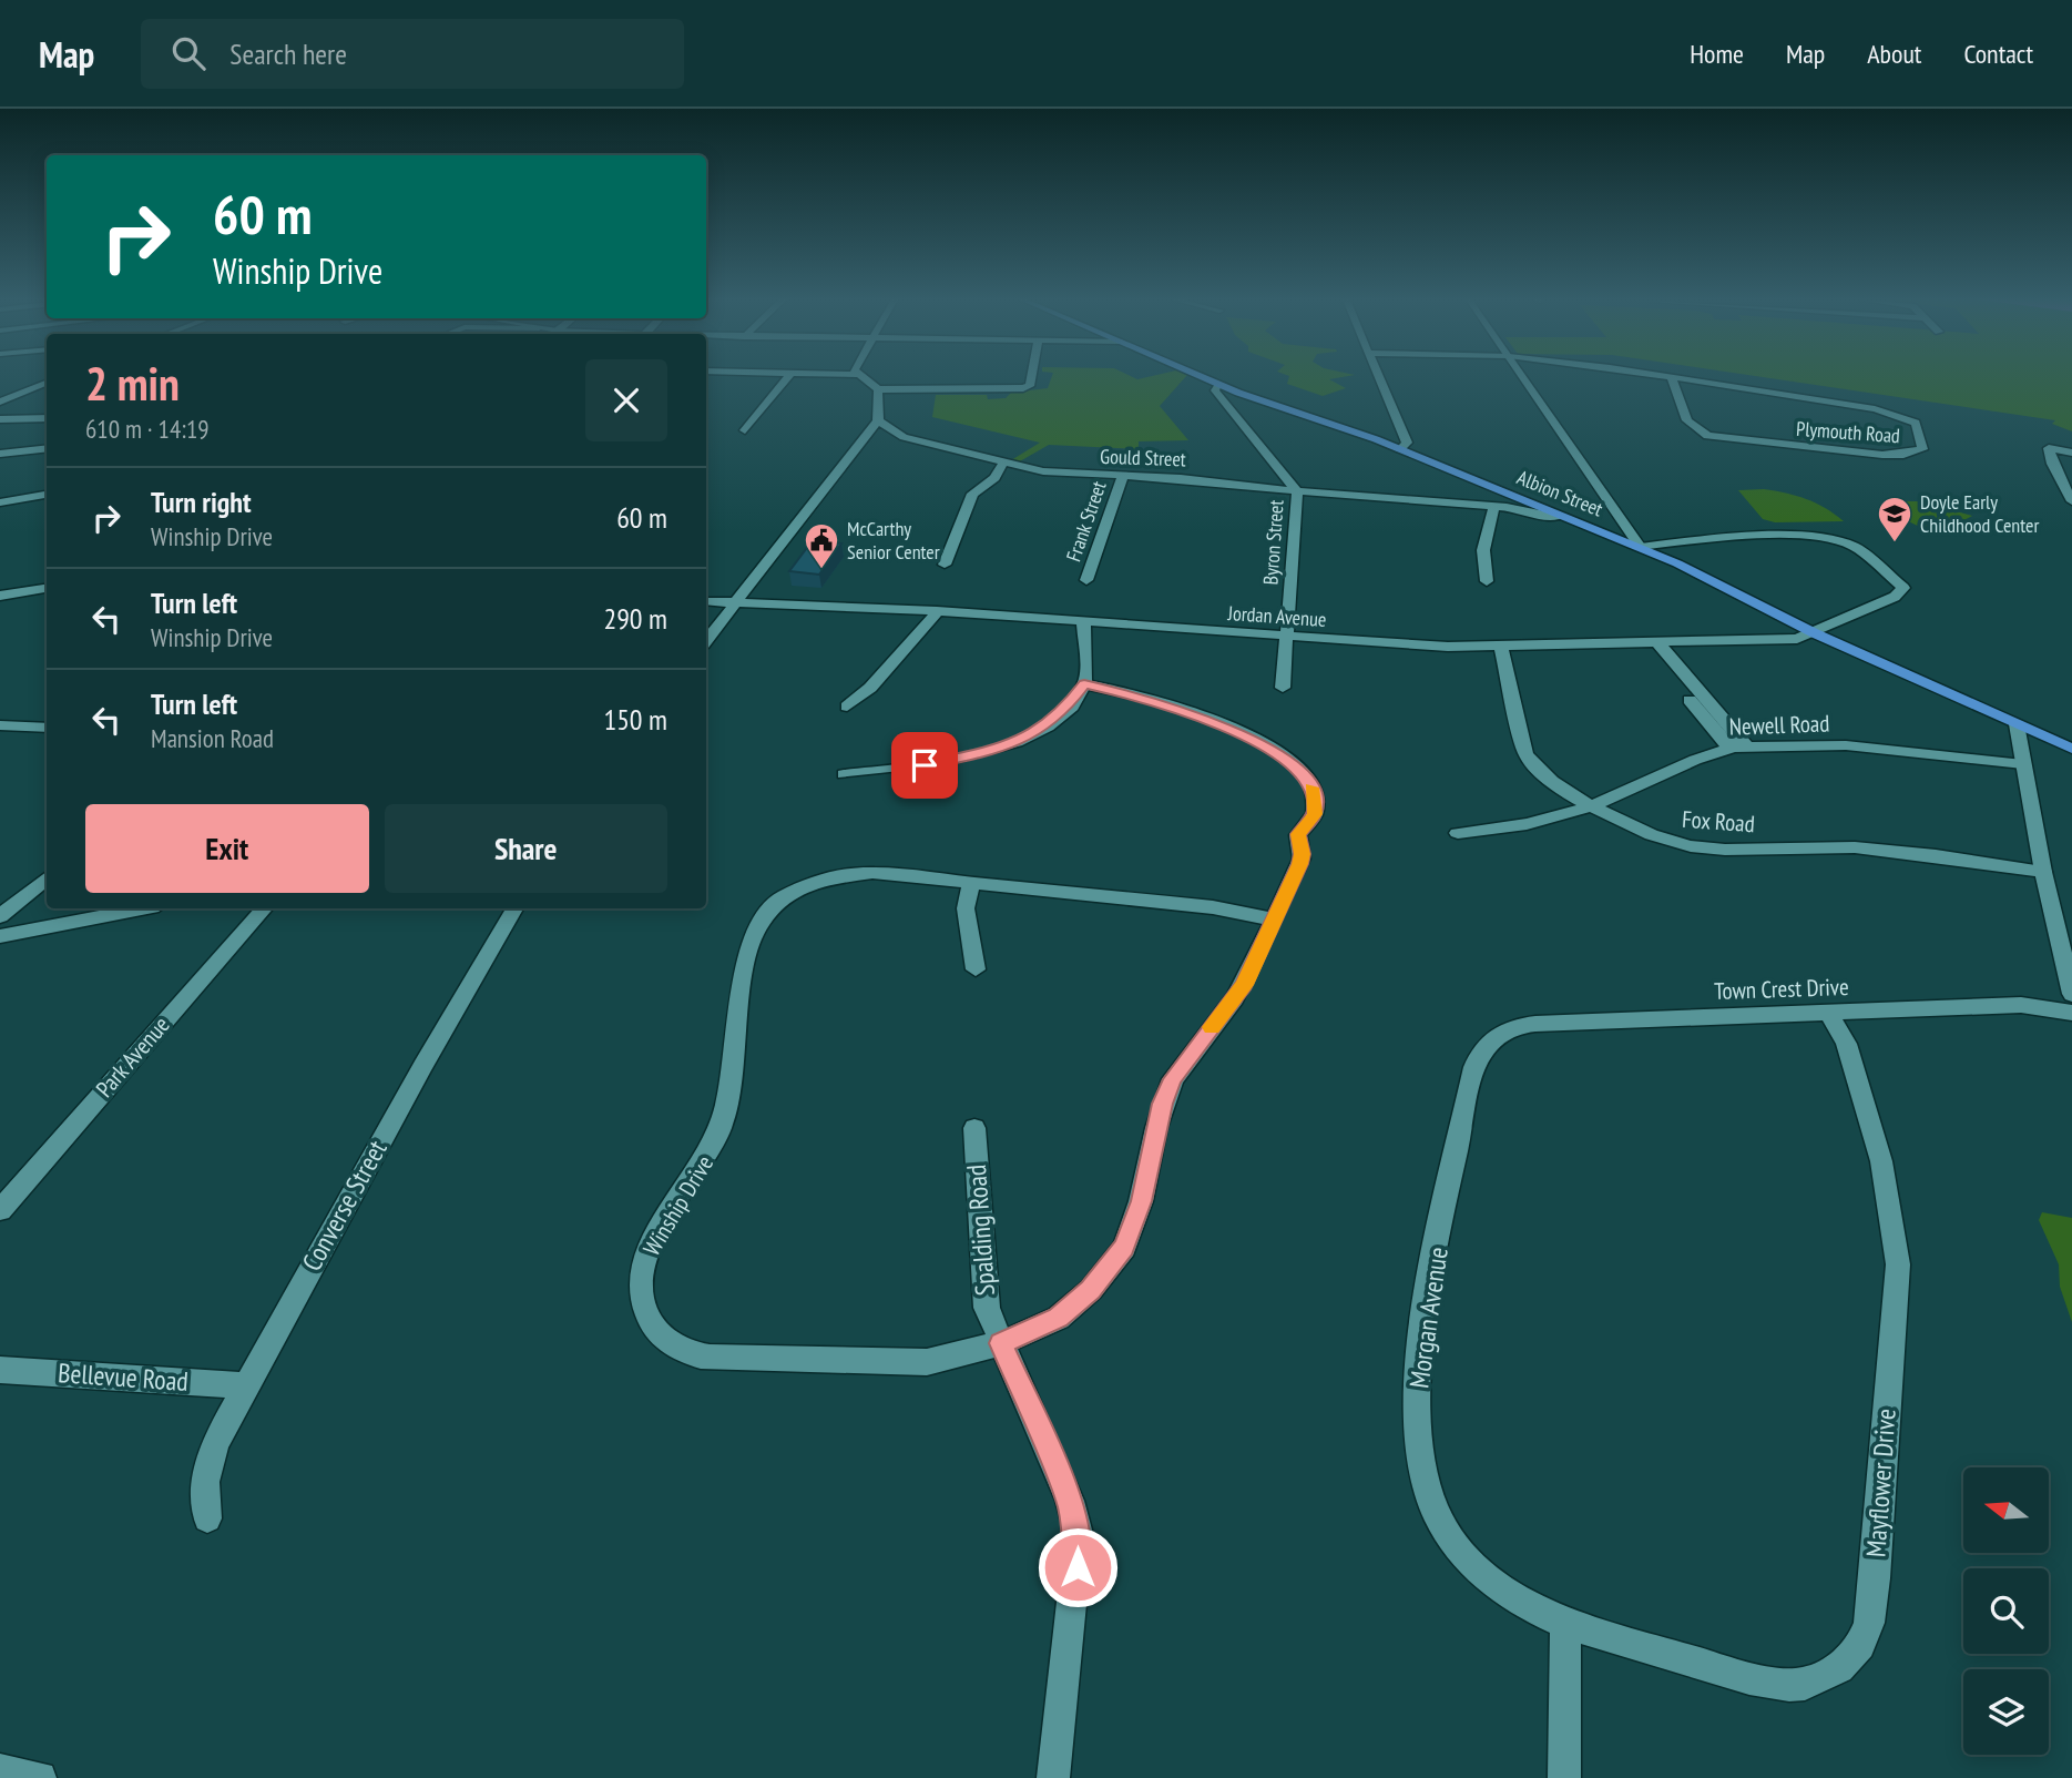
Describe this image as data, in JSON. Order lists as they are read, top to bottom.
{
  "streets": {
    "main road": ["Albion Street"],
    "street": [
      "Plymouth Road",
      "Gould Street",
      "Frank Street",
      "Byron Street",
      "Jordan Avenue",
      "Newell Road",
      "Fox Road",
      "Town Crest Drive",
      "Park Avenue",
      "Converse Street",
      "Winship Drive",
      "Spalding Road",
      "Morgan Avenue",
      "Bellevue Road",
      "Mayflower Drive"
    ]
  },
  "crossings": [
    ["Gould Street", "Albion Street"],
    ["Gould Street", "Frank Street"],
    ["Gould Street", "Byron Street"],
    ["Albion Street", "Byron Street"],
    ["Albion Street", "Jordan Avenue"],
    ["Byron Street", "Jordan Avenue"],
    ["Jordan Avenue", "Fox Road"],
    ["Newell Road", "Fox Road"],
    ["Town Crest Drive", "Morgan Avenue"],
    ["Town Crest Drive", "Mayflower Drive"],
    ["Converse Street", "Bellevue Road"],
    ["Winship Drive", "Spalding Road"],
    ["Morgan Avenue", "Mayflower Drive"]
  ],
  "places": {
    "school or university": ["Doyle Early Childhood Center"],
    "public building": ["McCarthy Senior Center"]
  },
  "north": "left",
  "page": {
    "header": "Map",
    "search": "Search here",
    "nav": [
      "Home",
      "Map",
      "About",
      "Contact"
    ],
    "turn": ["60 m", "Winship Drive"],
    "heading": ["2 min", "610 m · 14:19"],
    "list": [
      {
        "name": "Turn right",
        "note": "Winship Drive",
        "value": "60 m"
      },
      {
        "name": "Turn left",
        "note": "Winship Drive",
        "value": "290 m"
      },
      {
        "name": "Turn left",
        "note": "Mansion Road",
        "value": "150 m"
      }
    ],
    "buttons": ["Exit", "Share"]
  }
}
